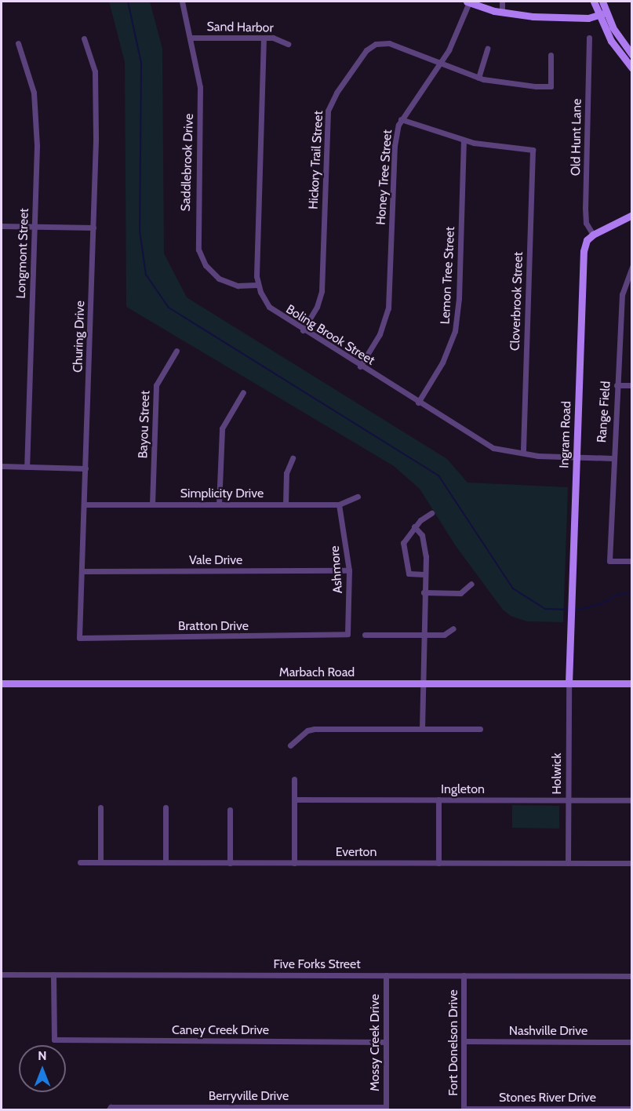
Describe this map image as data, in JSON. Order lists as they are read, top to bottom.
{
  "streets": {
    "main road": ["Ingram Road", "Marbach Road"],
    "street": [
      "Sand Harbor",
      "Old Hunt Lane",
      "Hickory Trail Street",
      "Saddlebrook Drive",
      "Honey Tree Street",
      "Longmont Street",
      "Lemon Tree Street",
      "Cloverbrook Street",
      "Boling Brook Street",
      "Churing Drive",
      "Range Field",
      "Bayou Street",
      "Simplicity Drive",
      "Vale Drive",
      "Ashmore",
      "Bratton Drive",
      "Holwick",
      "Ingleton",
      "Everton",
      "Five Forks Street",
      "Caney Creek Drive",
      "Nashville Drive",
      "Mossy Creek Drive",
      "Fort Donelson Drive",
      "Berryville Drive",
      "Stones River Drive"
    ]
  },
  "crossings": [
    ["Sand Harbor", "Saddlebrook Drive"],
    ["Sand Harbor", "Boling Brook Street"],
    ["Old Hunt Lane", "Ingram Road"],
    ["Hickory Trail Street", "Honey Tree Street"],
    ["Hickory Trail Street", "Boling Brook Street"],
    ["Saddlebrook Drive", "Boling Brook Street"],
    ["Honey Tree Street", "Boling Brook Street"],
    ["Lemon Tree Street", "Cloverbrook Street"],
    ["Lemon Tree Street", "Boling Brook Street"],
    ["Cloverbrook Street", "Boling Brook Street"],
    ["Boling Brook Street", "Range Field"],
    ["Boling Brook Street", "Ingram Road"],
    ["Churing Drive", "Simplicity Drive"],
    ["Churing Drive", "Vale Drive"],
    ["Churing Drive", "Bratton Drive"],
    ["Bayou Street", "Simplicity Drive"],
    ["Ingram Road", "Marbach Road"],
    ["Ingram Road", "Holwick"],
    ["Simplicity Drive", "Ashmore"],
    ["Vale Drive", "Ashmore"],
    ["Ashmore", "Bratton Drive"],
    ["Marbach Road", "Holwick"],
    ["Holwick", "Ingleton"],
    ["Holwick", "Everton"],
    ["Five Forks Street", "Caney Creek Drive"],
    ["Five Forks Street", "Mossy Creek Drive"],
    ["Five Forks Street", "Fort Donelson Drive"],
    ["Caney Creek Drive", "Mossy Creek Drive"],
    ["Nashville Drive", "Fort Donelson Drive"],
    ["Mossy Creek Drive", "Berryville Drive"],
    ["Fort Donelson Drive", "Stones River Drive"]
  ],
  "north": "top"
}
